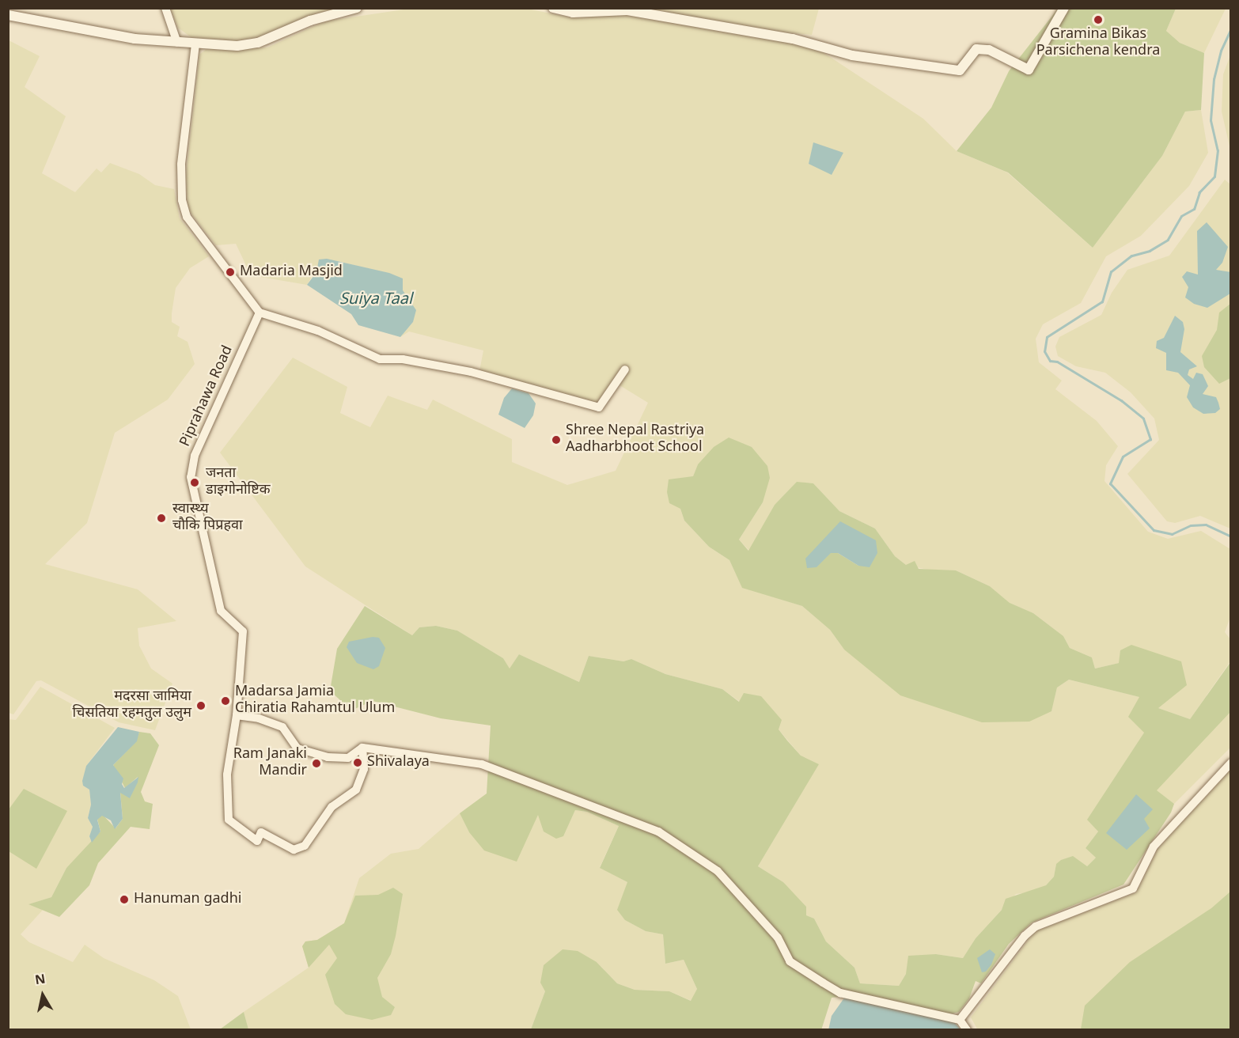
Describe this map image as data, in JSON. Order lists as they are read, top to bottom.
{
  "streets": {
    "street": ["Piprahawa Road"]
  },
  "water": ["Suiya Taal"],
  "places": [
    "Gramina Bikas Parsichena kendra",
    "Madaria Masjid",
    "Shree Nepal Rastriya Aadharbhoot School",
    "जनता डाइगोनोष्टिक",
    "स्वास्थ्य चाैकि पिप्रहवा",
    "Madarsa Jamia Chiratia Rahamtul Ulum",
    "मदरसा जामिया चिसतिया रहमतुल उलुम",
    "Shivalaya",
    "Ram Janaki Mandir",
    "Hanuman gadhi"
  ],
  "north": "top"
}
